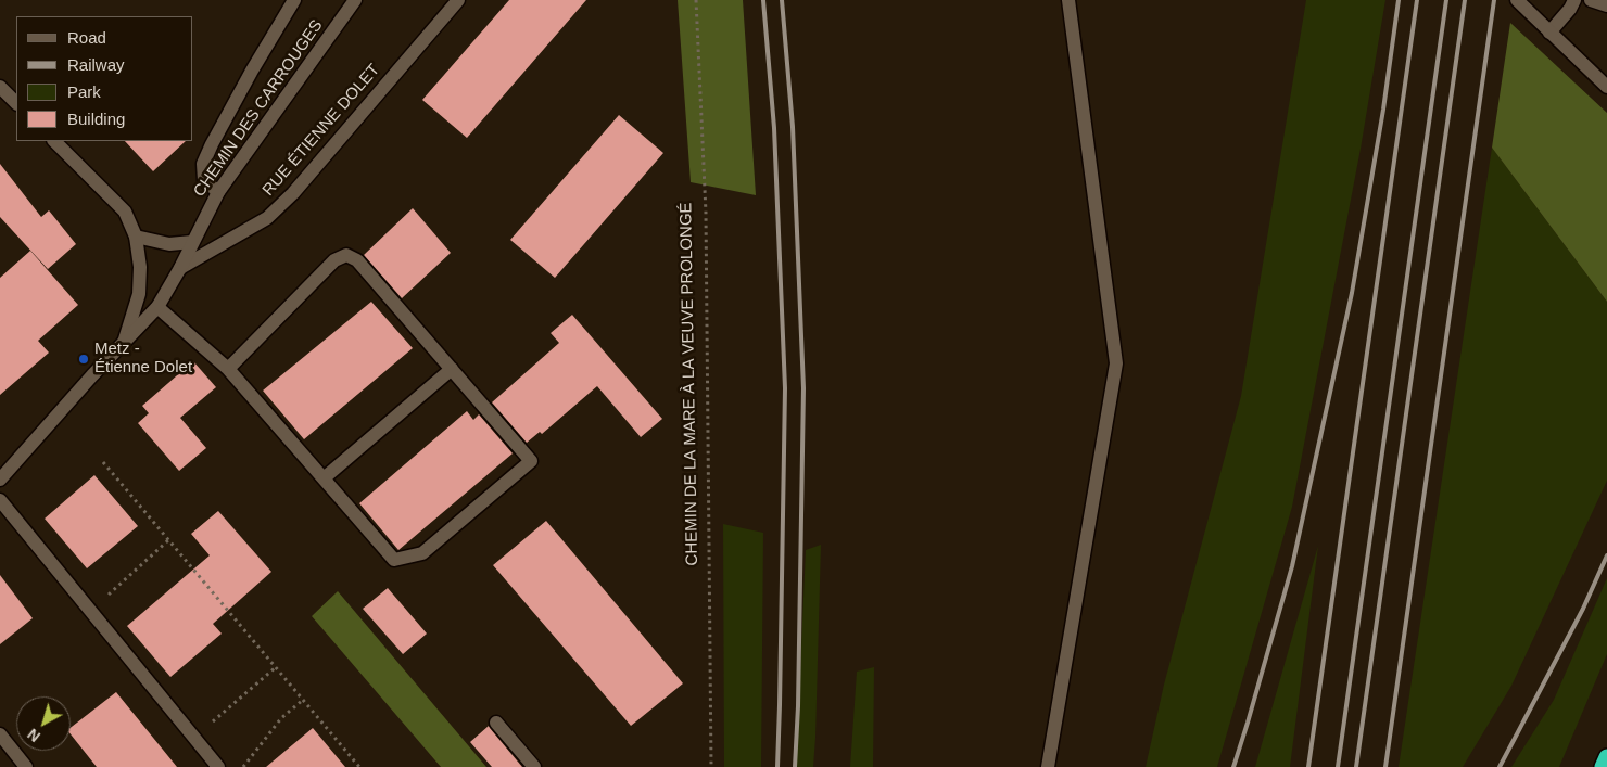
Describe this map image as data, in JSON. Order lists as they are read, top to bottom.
{
  "streets": {
    "street": ["CHEMIN DES CARROUGES", "RUE ÉTIENNE DOLET"],
    "path": ["CHEMIN DE LA MARE À LA VEUVE PROLONGÉ"]
  },
  "crossings": [
    ["CHEMIN DES CARROUGES", "RUE ÉTIENNE DOLET"]
  ],
  "places": ["Metz - Étienne Dolet"],
  "legend": [
    "Road",
    "Railway",
    "Park",
    "Building"
  ],
  "north": "bottom left"
}
